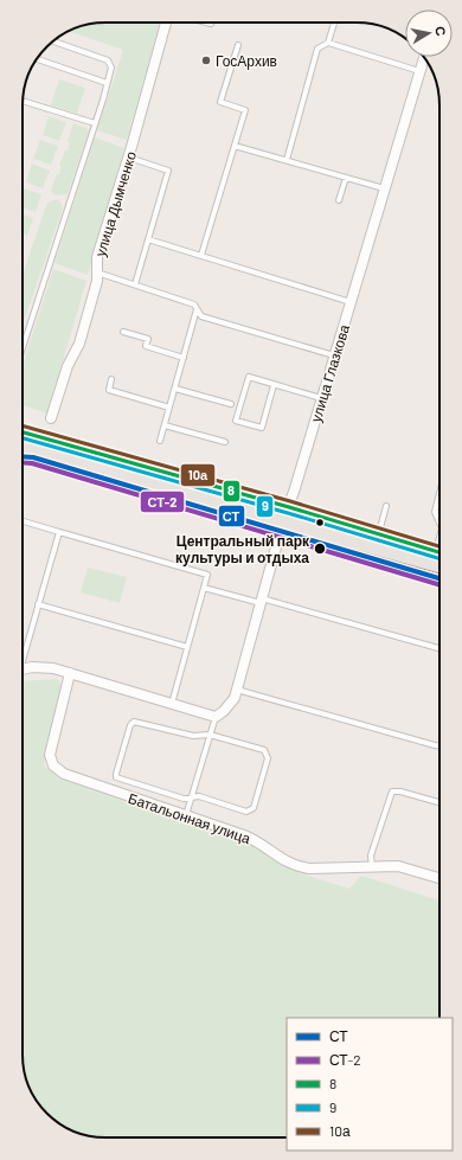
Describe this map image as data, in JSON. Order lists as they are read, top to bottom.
{
  "streets": {
    "street": ["улица Дымченко", "улица Глазкова", "Батальонная улица"]
  },
  "places": ["ГосАрхив", "Центральный парк культуры и отдыха"],
  "lines": [
    "transit line 10а",
    "transit line 8",
    "transit line 9",
    "transit line СТ",
    "transit line СТ-2"
  ],
  "legend": [
    "СТ",
    "СТ-2",
    "8",
    "9",
    "10а"
  ],
  "north": "right"
}
